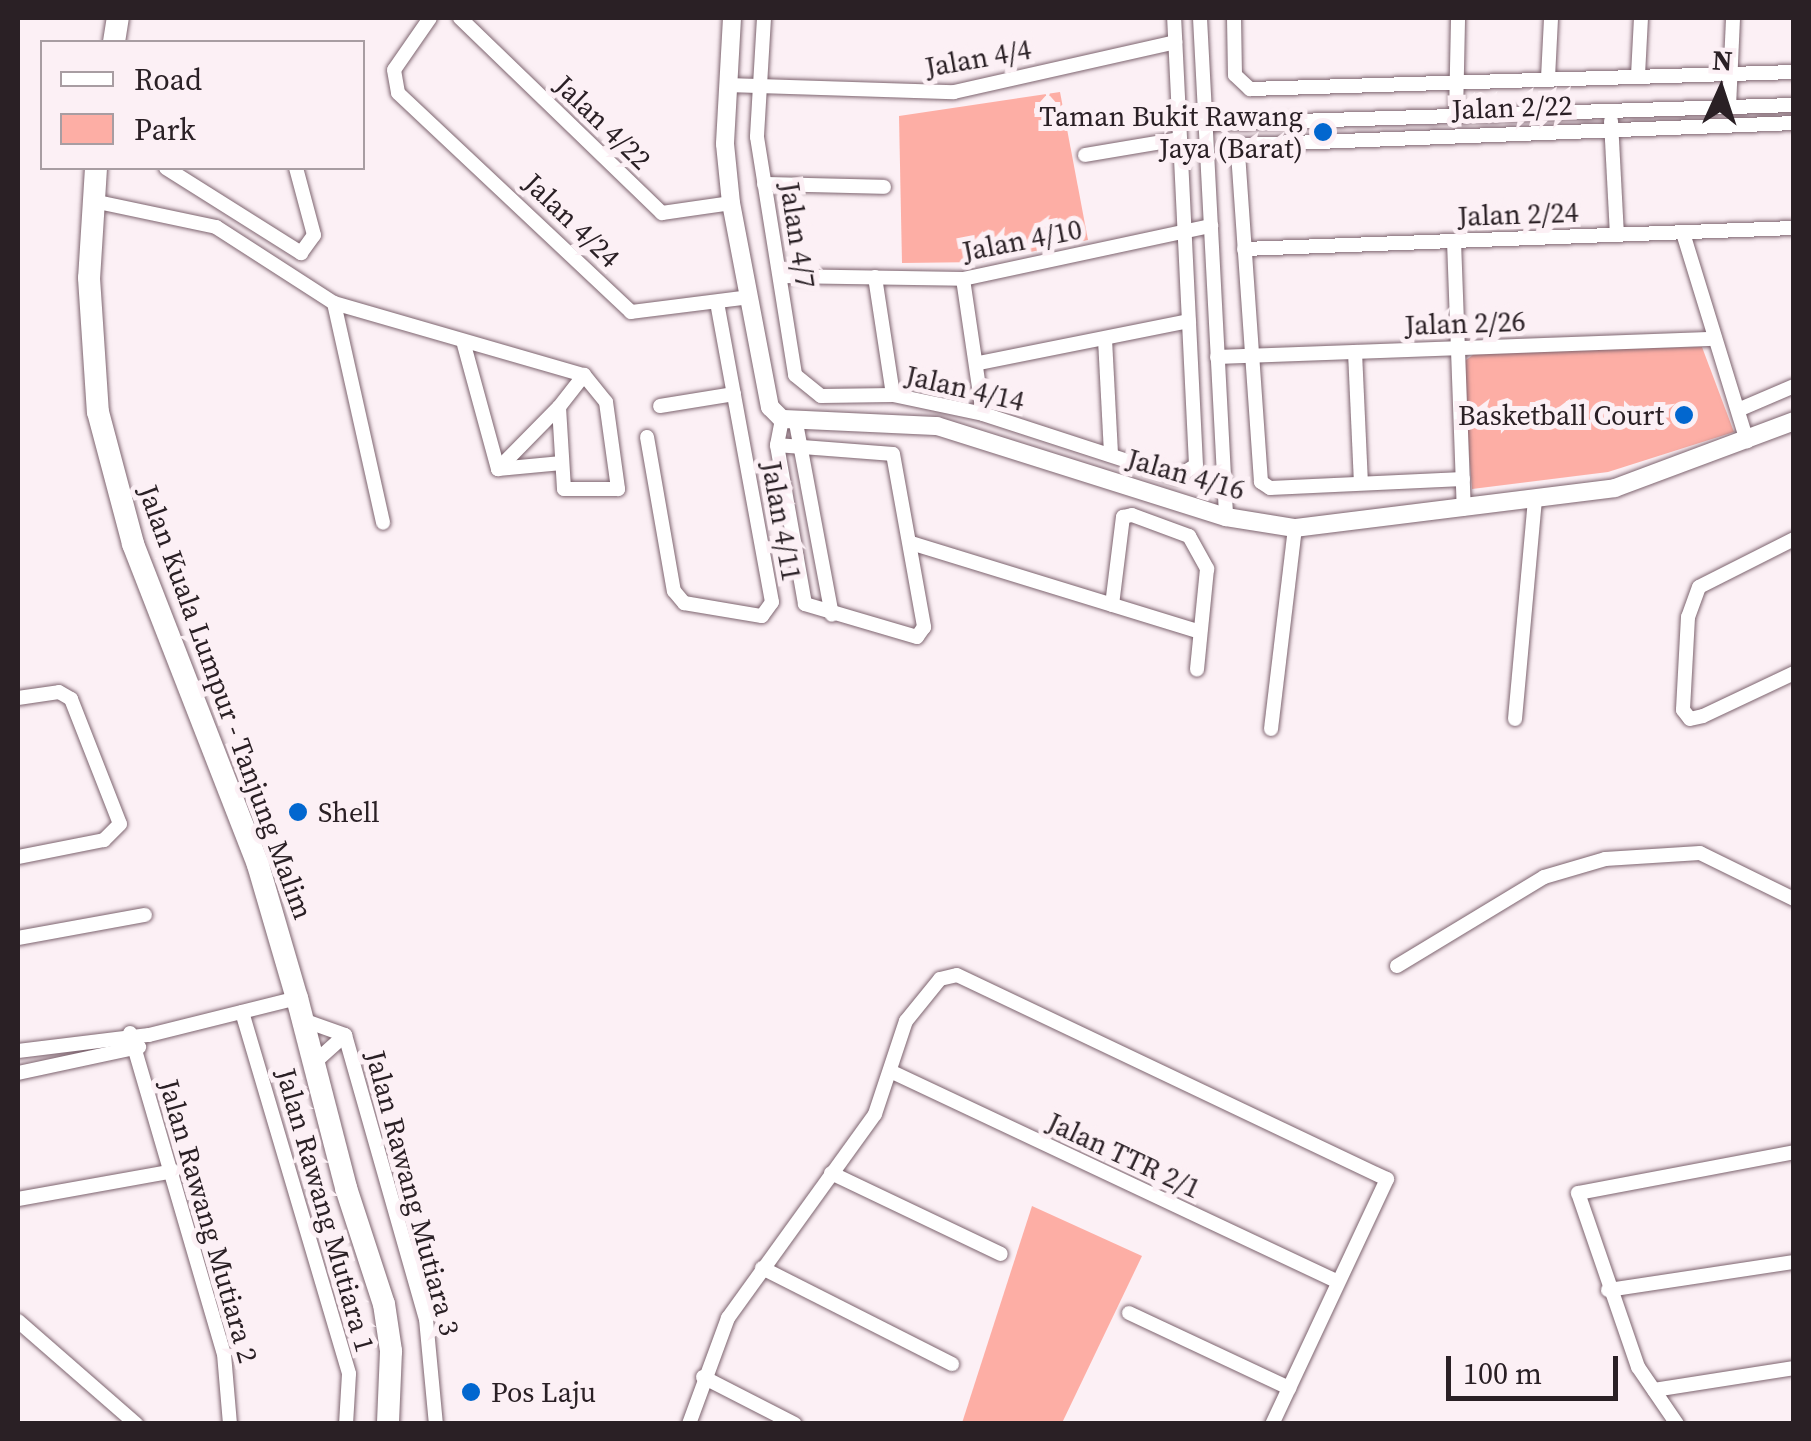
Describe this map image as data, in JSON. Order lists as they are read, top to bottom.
{
  "streets": {
    "main road": ["Jalan Kuala Lumpur - Tanjung Malim"],
    "street": [
      "Jalan 4/4",
      "Jalan 2/22",
      "Jalan 4/22",
      "Jalan 2/24",
      "Jalan 4/24",
      "Jalan 4/7",
      "Jalan 4/10",
      "Jalan 2/26",
      "Jalan 4/14",
      "Jalan 4/16",
      "Jalan 4/11",
      "Jalan TTR 2/1",
      "Jalan Rawang Mutiara 3",
      "Jalan Rawang Mutiara 1",
      "Jalan Rawang Mutiara 2"
    ]
  },
  "crossings": [
    ["Jalan 4/4", "Jalan 4/7"],
    ["Jalan 2/22", "Jalan 2/24"],
    ["Jalan 4/24", "Jalan 4/11"],
    ["Jalan 4/7", "Jalan 4/10"],
    ["Jalan 4/7", "Jalan 4/14"]
  ],
  "places": [
    "Taman Bukit Rawang Jaya (Barat)",
    "Basketball Court",
    "Shell",
    "Pos Laju"
  ],
  "legend": ["Road", "Park"],
  "scale_bar": "100 m",
  "north": "top"
}
